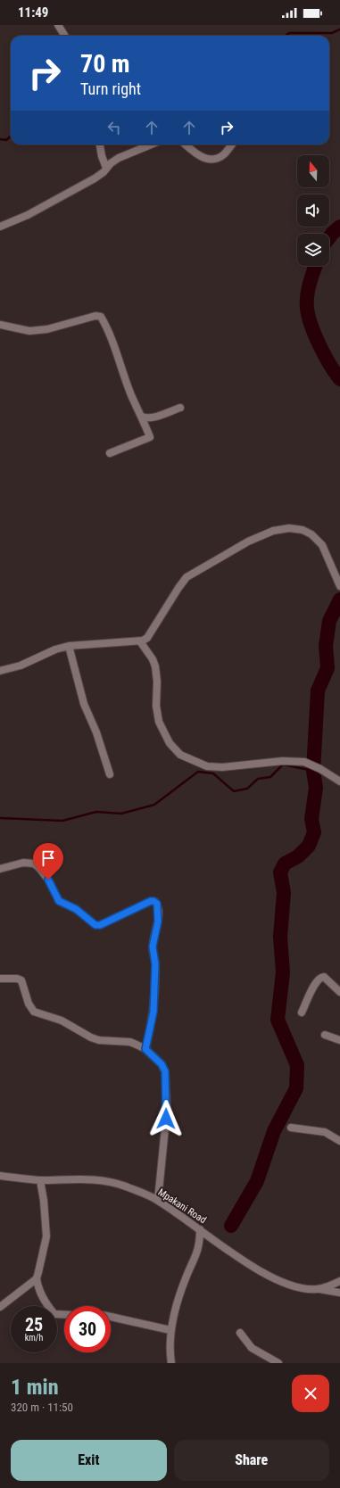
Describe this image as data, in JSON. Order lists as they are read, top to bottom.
{
  "streets": {
    "street": ["Mpakani Road"]
  },
  "north": "top",
  "page": {
    "status": "11:49",
    "turn": ["70 m", "Turn right"],
    "speed": "25 km/h",
    "limit": "30",
    "heading": ["1 min", "320 m · 11:50"],
    "buttons": ["Exit", "Share"]
  }
}
